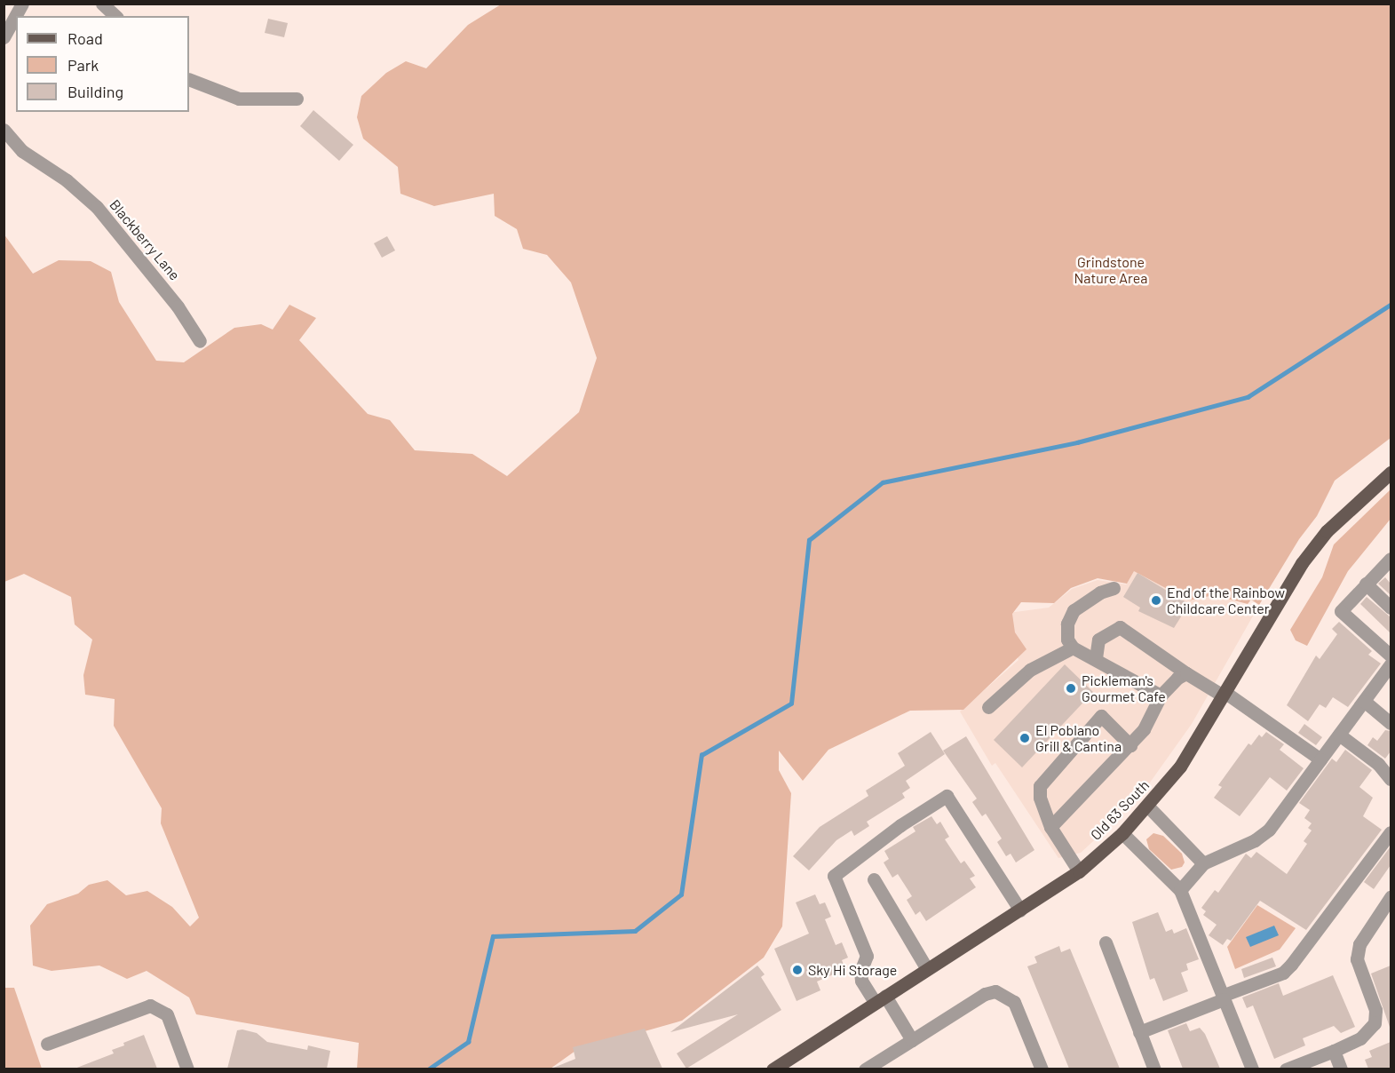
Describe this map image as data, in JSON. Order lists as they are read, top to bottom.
{
  "streets": {
    "main road": ["Old 63 South"],
    "street": ["Blackberry Lane"]
  },
  "parks": ["Grindstone Nature Area"],
  "places": [
    "End of the Rainbow Childcare Center",
    "Pickleman's Gourmet Cafe",
    "El Poblano Grill & Cantina",
    "Sky Hi Storage"
  ],
  "legend": ["Road", "Park", "Building"]
}
